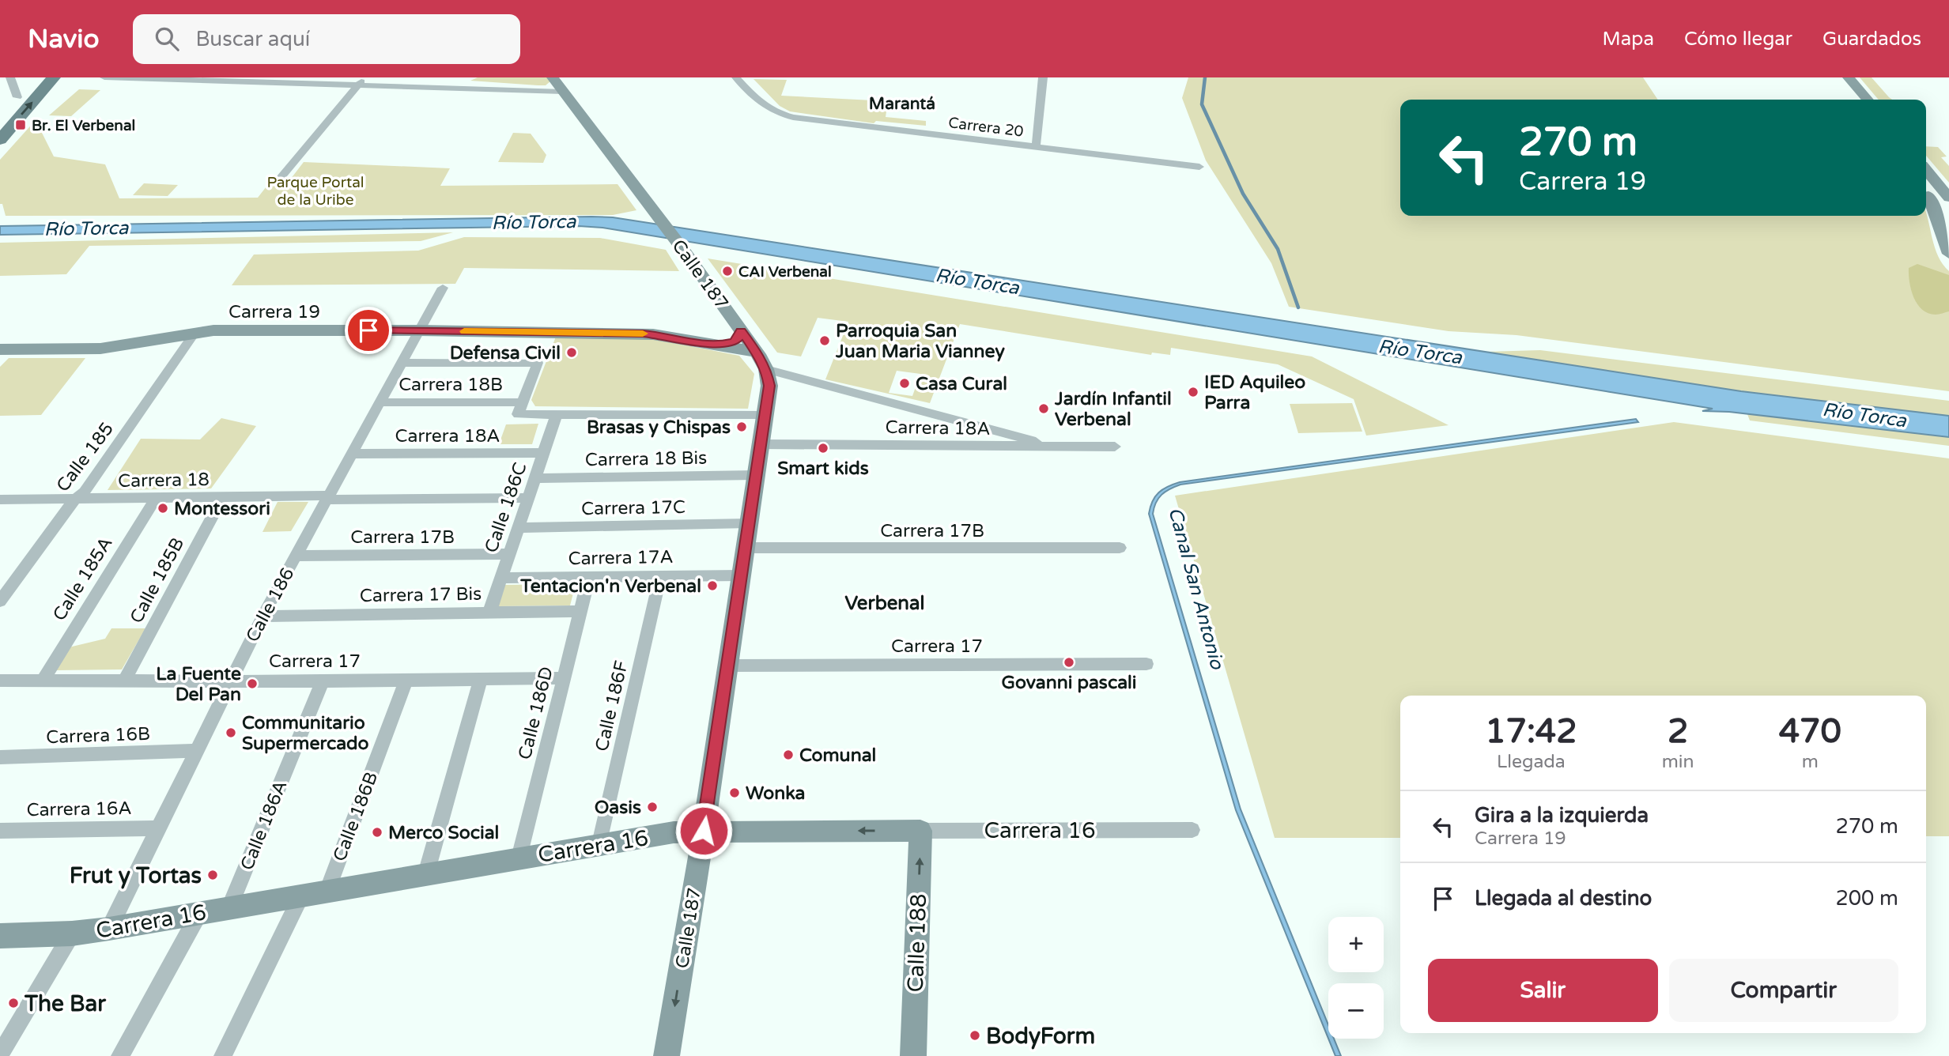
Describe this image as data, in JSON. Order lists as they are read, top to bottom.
{
  "streets": {
    "street": [
      "Carrera 20",
      "Calle 187",
      "Carrera 19",
      "Carrera 18B",
      "Carrera 18A",
      "Calle 185",
      "Carrera 18 Bis",
      "Carrera 18",
      "Calle 186C",
      "Carrera 17C",
      "Carrera 17B",
      "Carrera 17A",
      "Calle 185A",
      "Calle 185B",
      "Carrera 17 Bis",
      "Calle 186",
      "Carrera 17",
      "Calle 186F",
      "Calle 186D",
      "Carrera 16B",
      "Carrera 16A",
      "Calle 186B",
      "Calle 186A",
      "Carrera 16",
      "Calle 188"
    ]
  },
  "crossings": [
    ["Calle 187", "Carrera 19"],
    ["Calle 187", "Carrera 18A"],
    ["Calle 187", "Carrera 18 Bis"],
    ["Calle 187", "Carrera 17C"],
    ["Calle 187", "Carrera 17B"],
    ["Calle 187", "Carrera 17A"],
    ["Calle 187", "Carrera 17"],
    ["Calle 187", "Carrera 16"],
    ["Carrera 19", "Calle 185"],
    ["Carrera 19", "Calle 186"],
    ["Carrera 18B", "Carrera 18A"],
    ["Carrera 18B", "Calle 186"],
    ["Carrera 18A", "Calle 186C"],
    ["Carrera 18A", "Calle 186"],
    ["Calle 185", "Carrera 18"],
    ["Carrera 18 Bis", "Calle 186C"],
    ["Carrera 18", "Calle 186C"],
    ["Carrera 18", "Calle 185A"],
    ["Carrera 18", "Calle 185B"],
    ["Carrera 18", "Calle 186"],
    ["Calle 186C", "Carrera 17C"],
    ["Calle 186C", "Carrera 17B"],
    ["Calle 186C", "Carrera 17A"],
    ["Calle 186C", "Carrera 17 Bis"],
    ["Carrera 17B", "Calle 186"],
    ["Carrera 17A", "Calle 186F"],
    ["Carrera 17A", "Calle 186D"],
    ["Calle 185A", "Carrera 17"],
    ["Calle 185B", "Carrera 17"],
    ["Carrera 17 Bis", "Calle 186"],
    ["Carrera 17 Bis", "Calle 186D"],
    ["Calle 186", "Carrera 17"],
    ["Calle 186", "Carrera 16B"],
    ["Calle 186", "Carrera 16A"],
    ["Calle 186", "Carrera 16"],
    ["Carrera 17", "Calle 186D"],
    ["Carrera 17", "Calle 186B"],
    ["Carrera 17", "Calle 186A"],
    ["Calle 186F", "Carrera 16"],
    ["Calle 186D", "Carrera 16"],
    ["Calle 186B", "Carrera 16"],
    ["Calle 186A", "Carrera 16"],
    ["Carrera 16", "Calle 188"]
  ],
  "one_way": ["Calle 188"],
  "districts": ["Marantá", "Verbenal"],
  "water": ["Río Torca", "Canal San Antonio"],
  "parks": ["Parque Portal de la Uribe"],
  "places": {
    "transit": ["Br. El Verbenal"],
    "other": [
      "CAI Verbenal",
      "Parroquia San Juan Maria Vianney",
      "Defensa Civil",
      "Casa Cural",
      "IED Aquileo Parra",
      "Jardín Infantil Verbenal",
      "Brasas y Chispas",
      "Smart kids",
      "Montessori",
      "Tentacion'n Verbenal",
      "Govanni pascali",
      "La Fuente Del Pan",
      "Communitario Supermercado",
      "Comunal",
      "Wonka",
      "Oasis",
      "Merco Social",
      "Frut y Tortas",
      "The Bar",
      "BodyForm"
    ]
  },
  "page": {
    "header": "Navio",
    "search": "Buscar aquí",
    "nav": ["Mapa", "Cómo llegar", "Guardados"],
    "turn": ["270 m", "Carrera 19"],
    "eta": [
      "17:42",
      "Llegada",
      "2",
      "min",
      "470",
      "m"
    ],
    "list": [
      {
        "name": "Gira a la izquierda",
        "note": "Carrera 19",
        "value": "270 m"
      },
      {
        "name": "Llegada al destino",
        "value": "200 m"
      }
    ],
    "map_buttons": ["+", "−"],
    "buttons": ["Salir", "Compartir"]
  }
}
